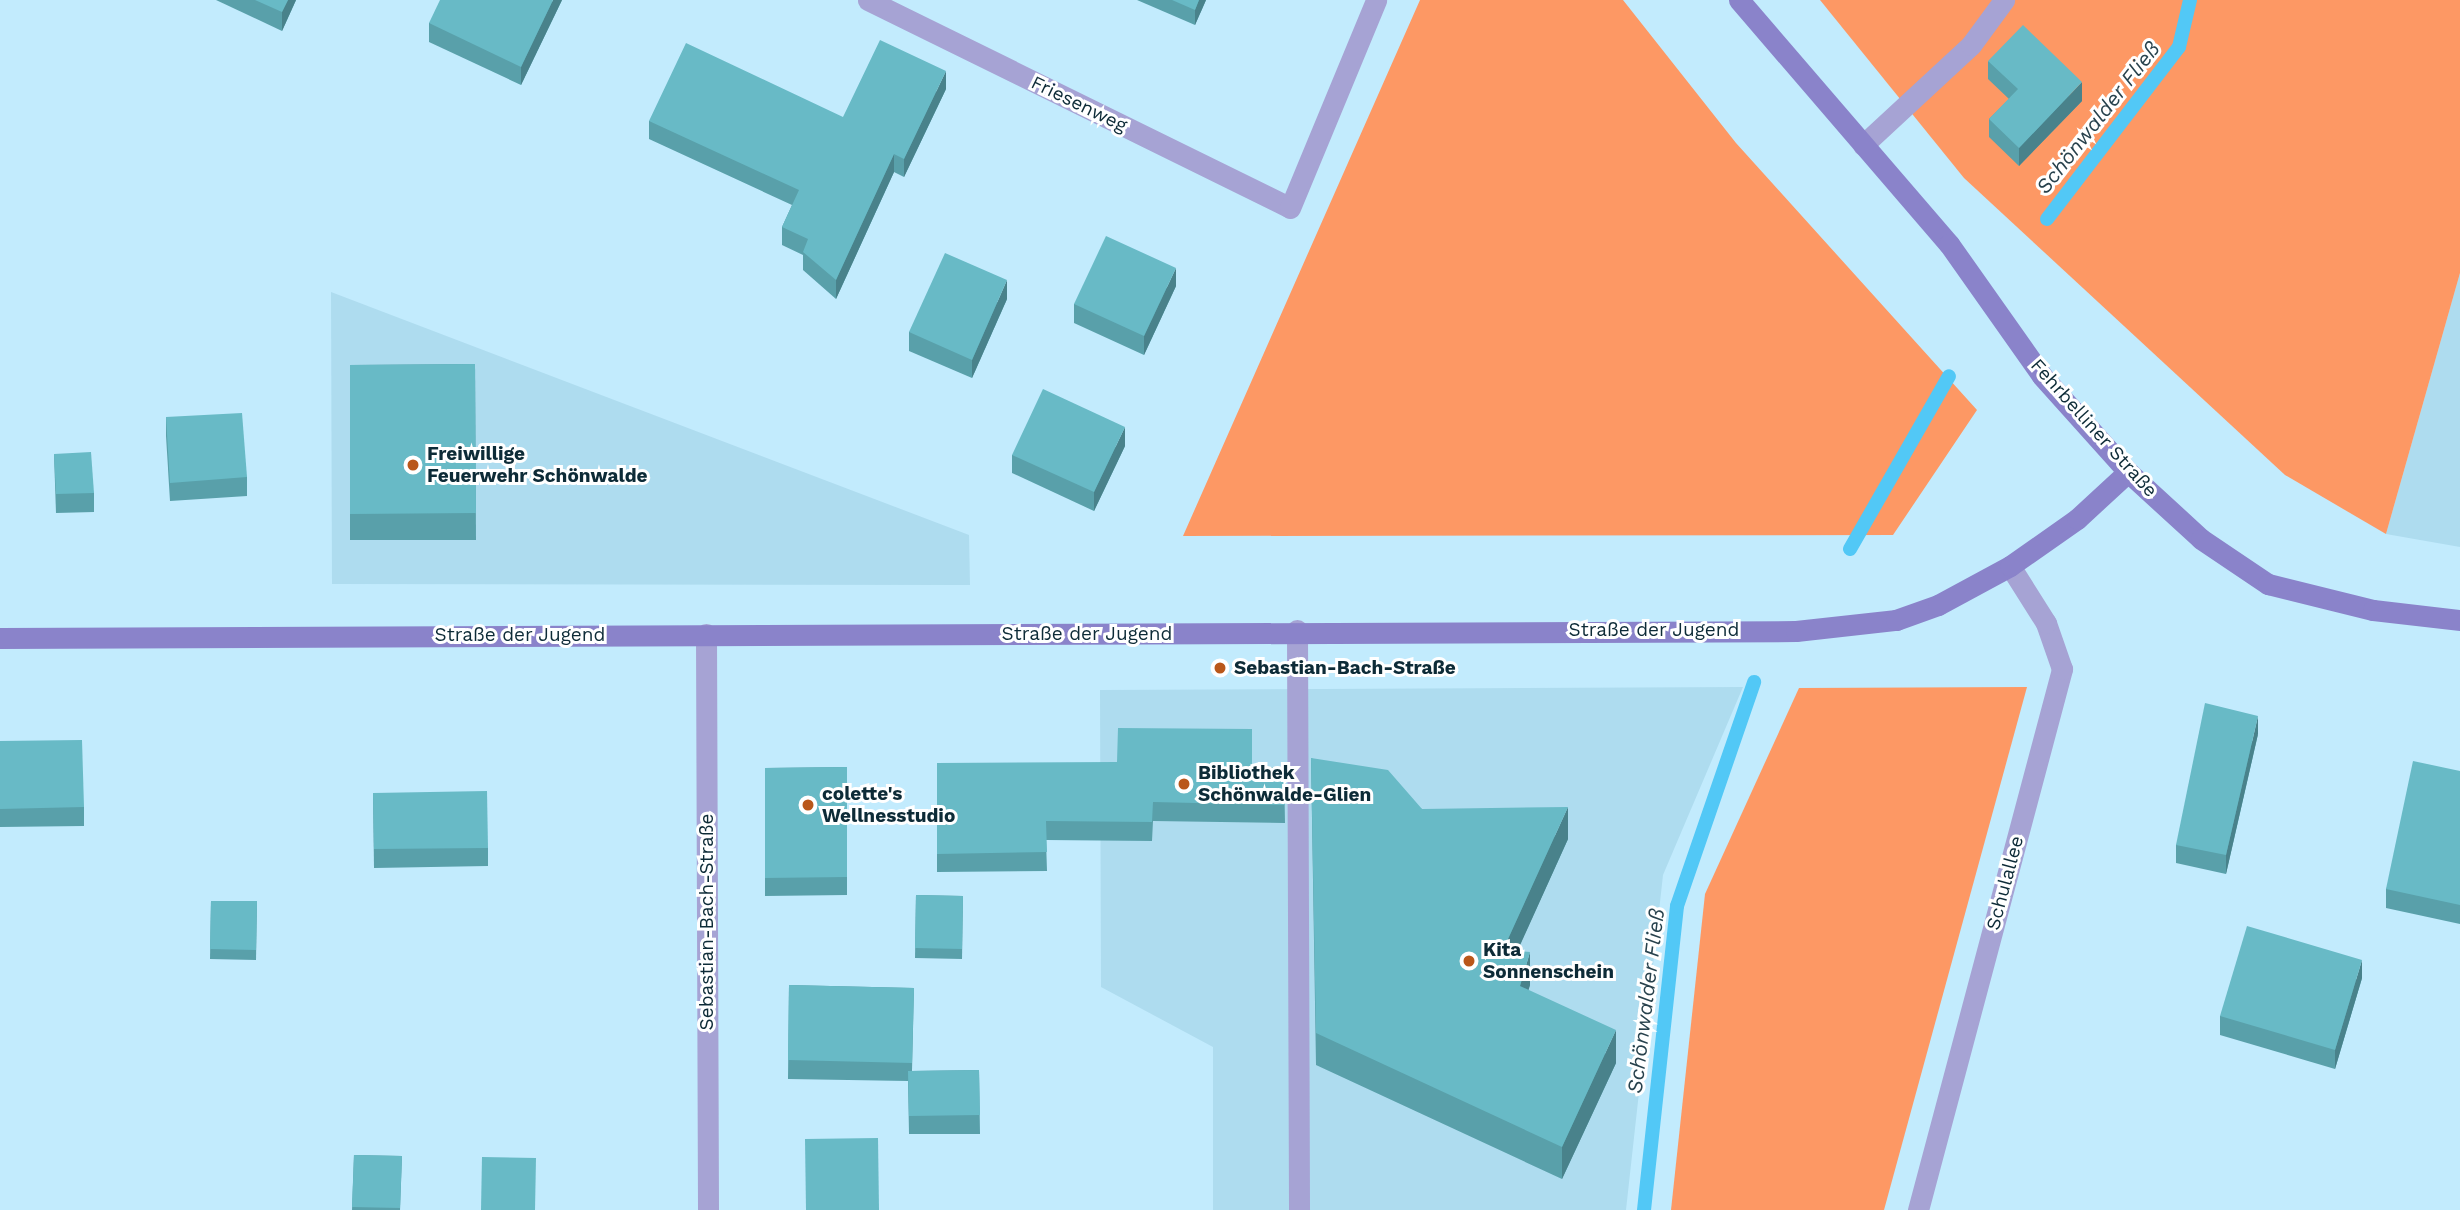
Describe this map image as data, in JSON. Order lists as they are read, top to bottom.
{
  "streets": {
    "street": [
      "Friesenweg",
      "Fehrbelliner Straße",
      "Straße der Jugend",
      "Schulallee",
      "Sebastian-Bach-Straße"
    ]
  },
  "crossings": [
    ["Fehrbelliner Straße", "Straße der Jugend"],
    ["Straße der Jugend", "Schulallee"],
    ["Straße der Jugend", "Sebastian-Bach-Straße"]
  ],
  "water": ["Schönwalder Fließ"],
  "places": [
    "Freiwillige Feuerwehr Schönwalde",
    "Sebastian-Bach-Straße",
    "Bibliothek Schönwalde-Glien",
    "colette's Wellnesstudio",
    "Kita Sonnenschein"
  ]
}
